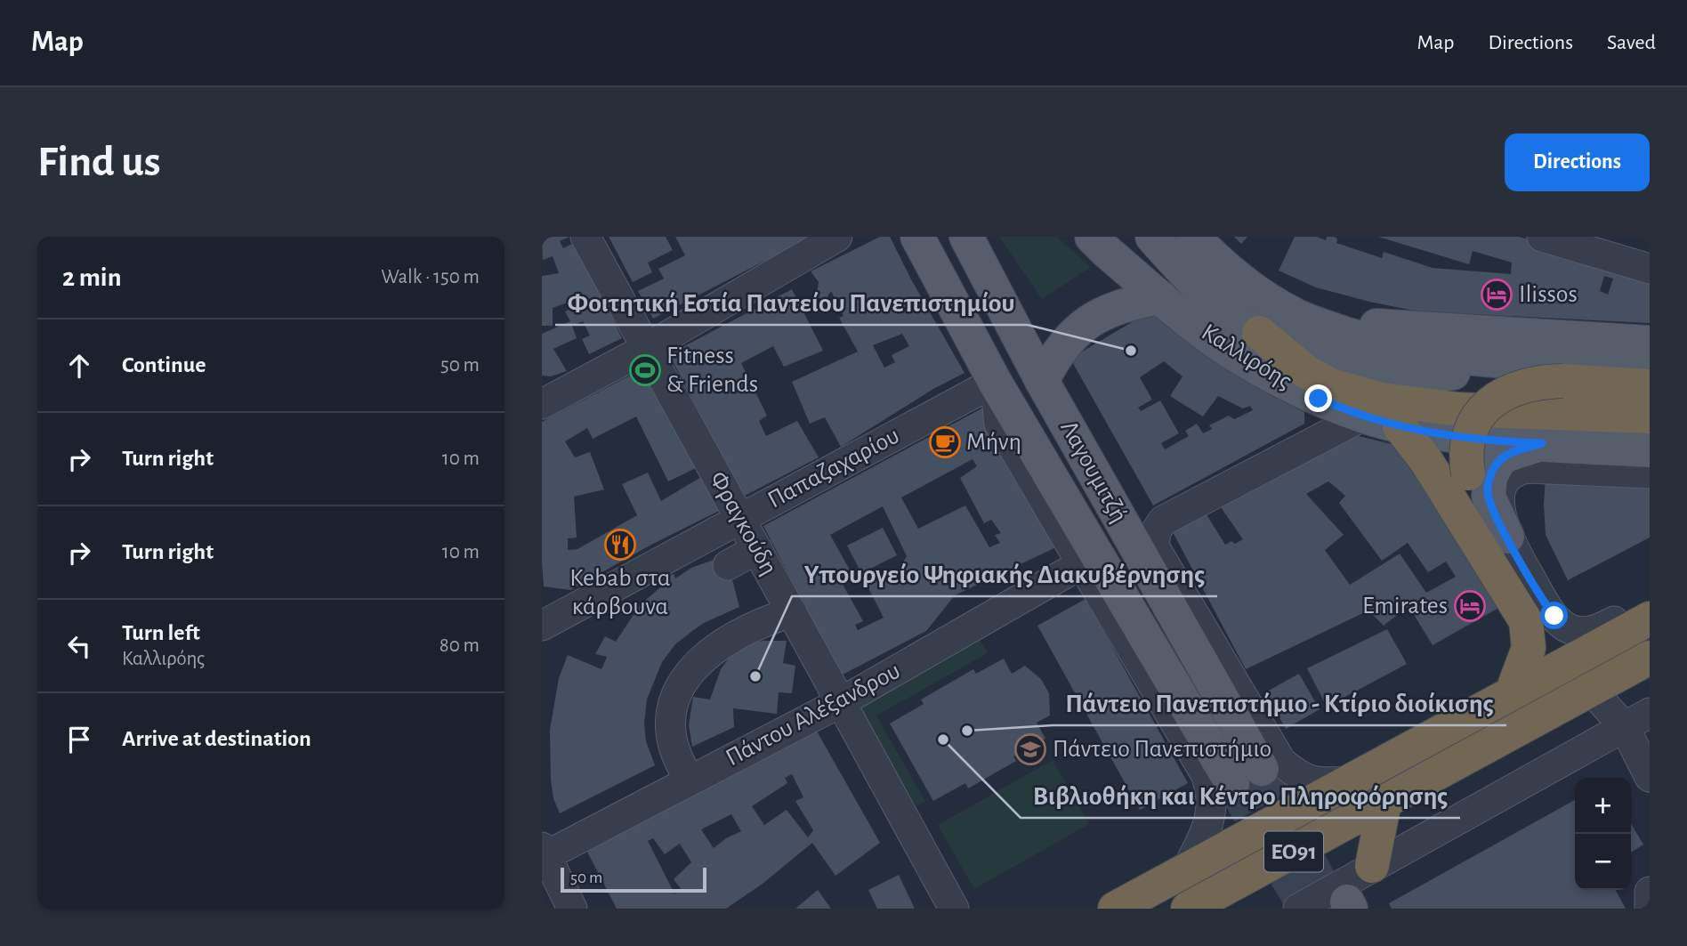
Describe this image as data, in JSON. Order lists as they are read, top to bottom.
{
  "streets": {
    "highway": ["ΕΟ91"],
    "main road": ["Καλλιρόης", "Λαγουμιτζή"],
    "street": ["Παπαζαχαρίου", "Φραγκούδη", "Πάντου Αλέξανδρου"]
  },
  "crossings": [
    ["Καλλιρόης", "Λαγουμιτζή"],
    ["Παπαζαχαρίου", "Λαγουμιτζή"],
    ["Παπαζαχαρίου", "Φραγκούδη"],
    ["Λαγουμιτζή", "Πάντου Αλέξανδρου"],
    ["Λαγουμιτζή", "ΕΟ91"],
    ["Φραγκούδη", "Πάντου Αλέξανδρου"]
  ],
  "places": {
    "hotel": ["Ilissos", "Emirates"],
    "other": [
      "Φοιτητική Εστία Παντείου Πανεπιστημίου",
      "Υπουργείο Ψηφιακής Διακυβέρνησης",
      "Πάντειο Πανεπιστήμιο - Κτίριο διοίκισης",
      "Βιβλιοθήκη και Κέντρο Πληροφόρησης"
    ],
    "sports": ["Fitness & Friends"],
    "cafe": ["Μήνη"],
    "restaurant": ["Kebab στα κάρβουνα"],
    "school or university": ["Πάντειο Πανεπιστήμιο"]
  },
  "scale_bar": "50 m",
  "page": {
    "header": "Map",
    "nav": ["Map", "Directions", "Saved"],
    "buttons": "Directions",
    "title": "Find us",
    "heading": ["2 min", "Walk · 150 m"],
    "list": [
      ["Continue", "50 m"],
      ["Turn right", "10 m"],
      ["Turn right", "10 m"],
      ["Turn left", "Καλλιρόης", "80 m"],
      "Arrive at destination"
    ],
    "map_buttons": ["+", "−"],
    "scale": "50 m"
  }
}
